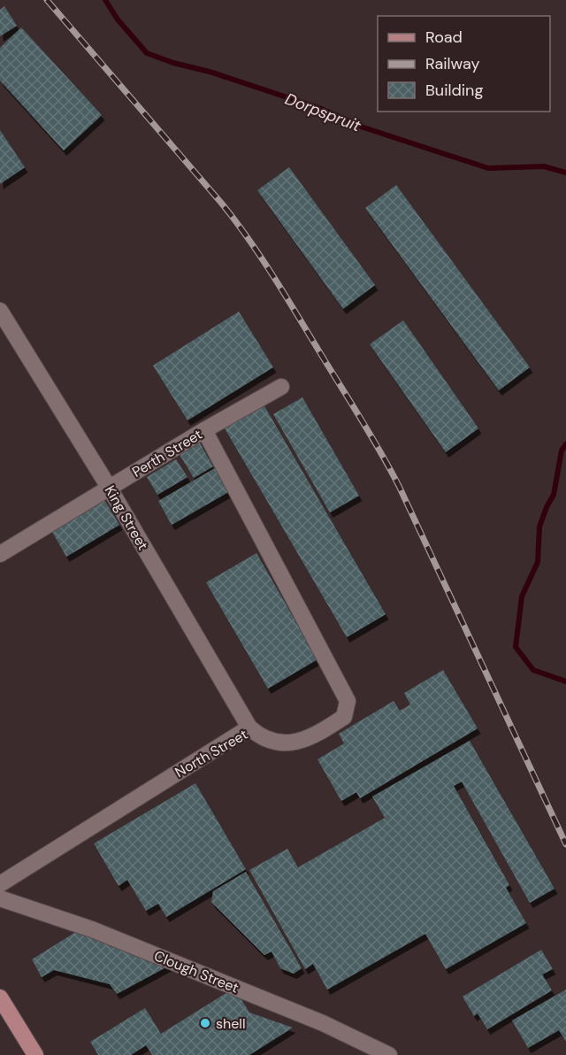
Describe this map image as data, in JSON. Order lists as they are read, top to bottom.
{
  "streets": {
    "lane": [
      "Perth Street",
      "King Street",
      "North Street",
      "Clough Street"
    ]
  },
  "crossings": [
    ["Perth Street", "King Street"],
    ["Perth Street", "North Street"],
    ["King Street", "North Street"]
  ],
  "water": ["Dorpspruit"],
  "places": ["shell"],
  "legend": ["Road", "Railway", "Building"]
}
